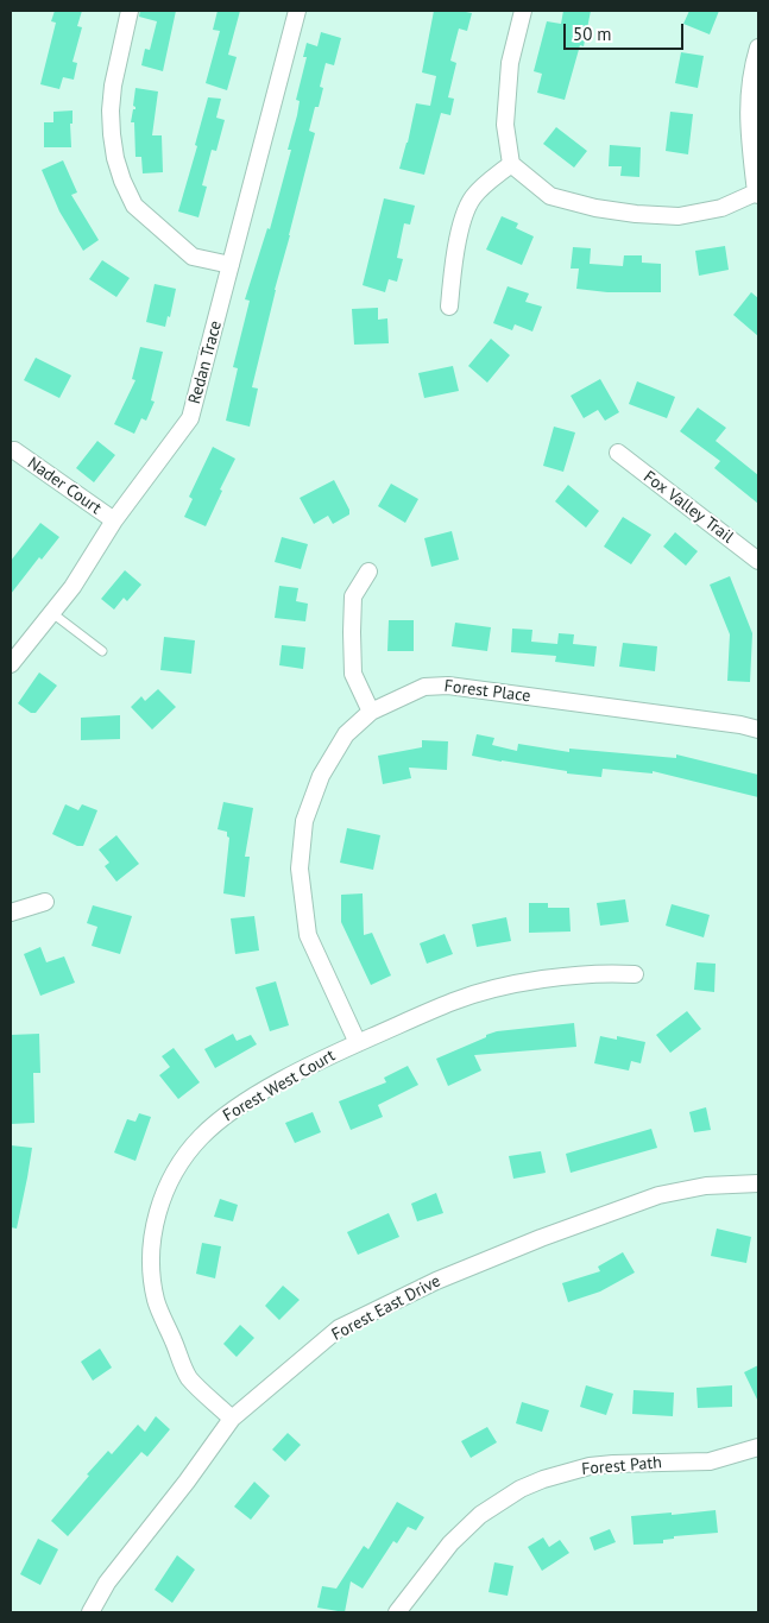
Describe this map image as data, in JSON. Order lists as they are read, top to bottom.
{
  "streets": {
    "street": [
      "Redan Trace",
      "Nader Court",
      "Fox Valley Trail",
      "Forest Place",
      "Forest West Court",
      "Forest East Drive",
      "Forest Path"
    ]
  },
  "crossings": [
    ["Redan Trace", "Nader Court"],
    ["Forest Place", "Forest West Court"],
    ["Forest West Court", "Forest East Drive"]
  ],
  "scale_bar": "50 m"
}
